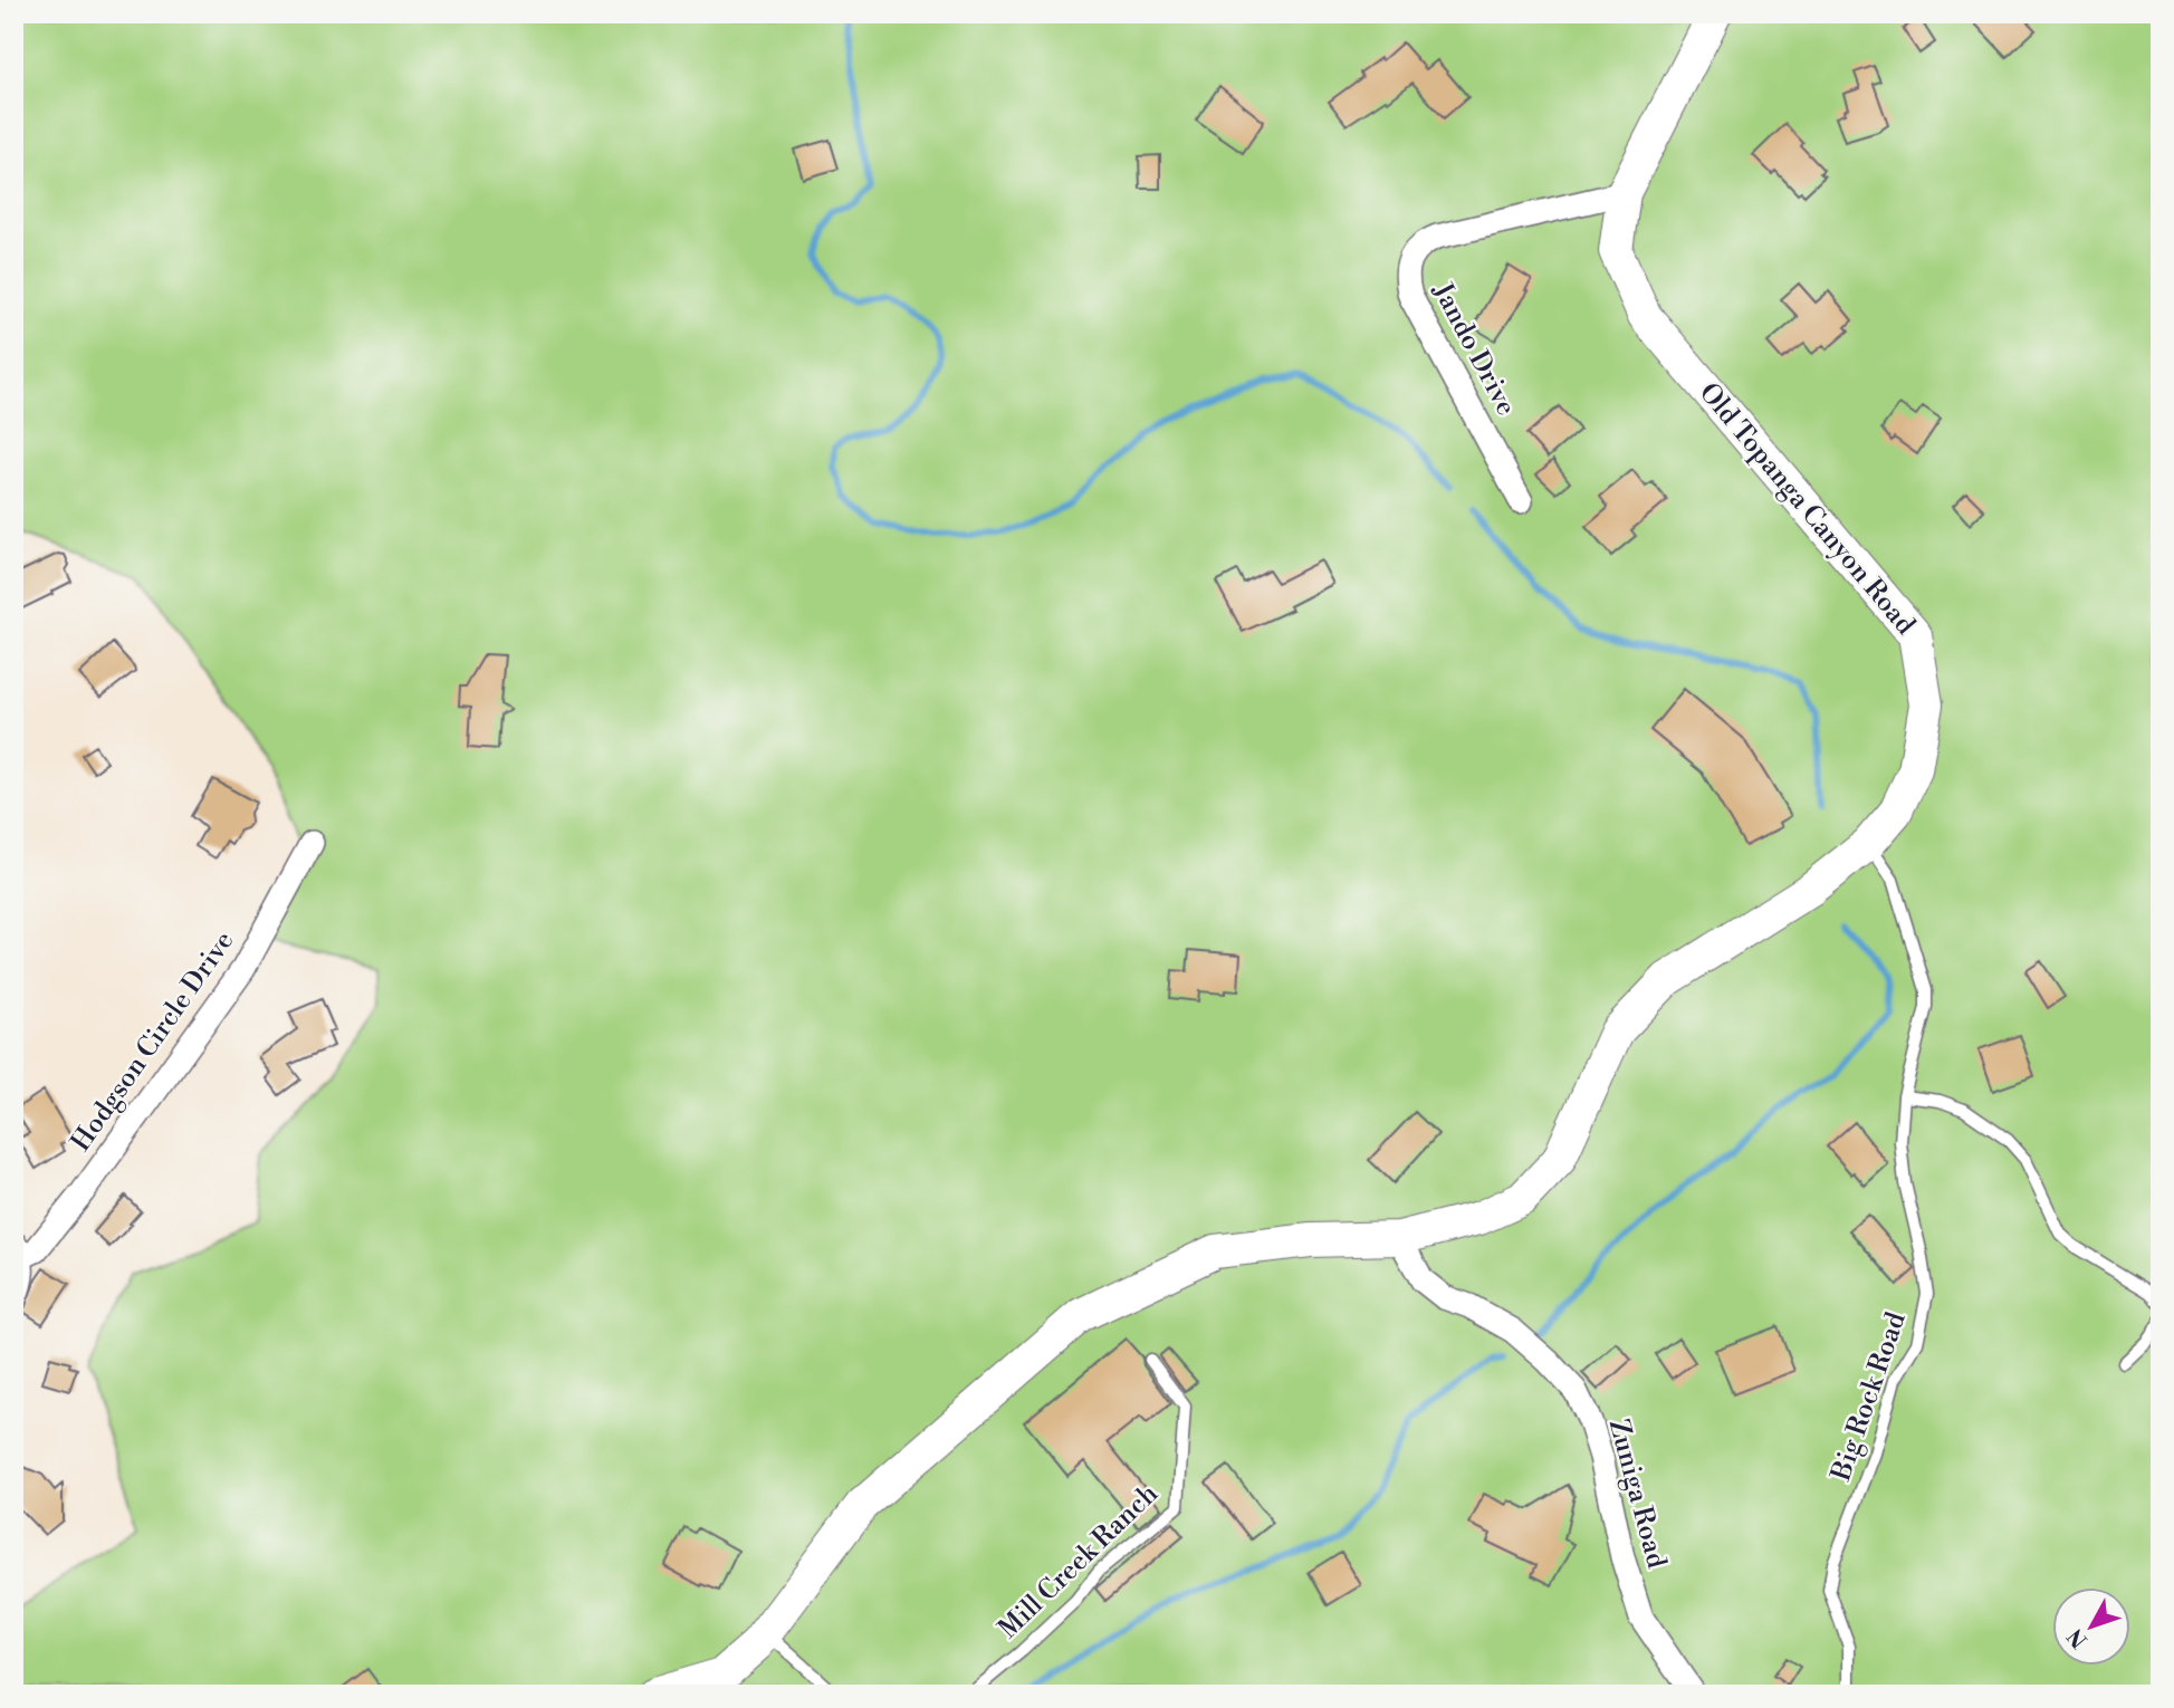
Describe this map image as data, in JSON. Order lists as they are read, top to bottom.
{
  "streets": {
    "main road": ["Old Topanga Canyon Road"],
    "street": ["Jando Drive", "Hodgson Circle Drive", "Zuniga Road"],
    "lane": ["Big Rock Road", "Mill Creek Ranch"]
  },
  "crossings": [
    ["Jando Drive", "Old Topanga Canyon Road"],
    ["Old Topanga Canyon Road", "Big Rock Road"],
    ["Old Topanga Canyon Road", "Zuniga Road"]
  ],
  "north": "bottom left"
}
